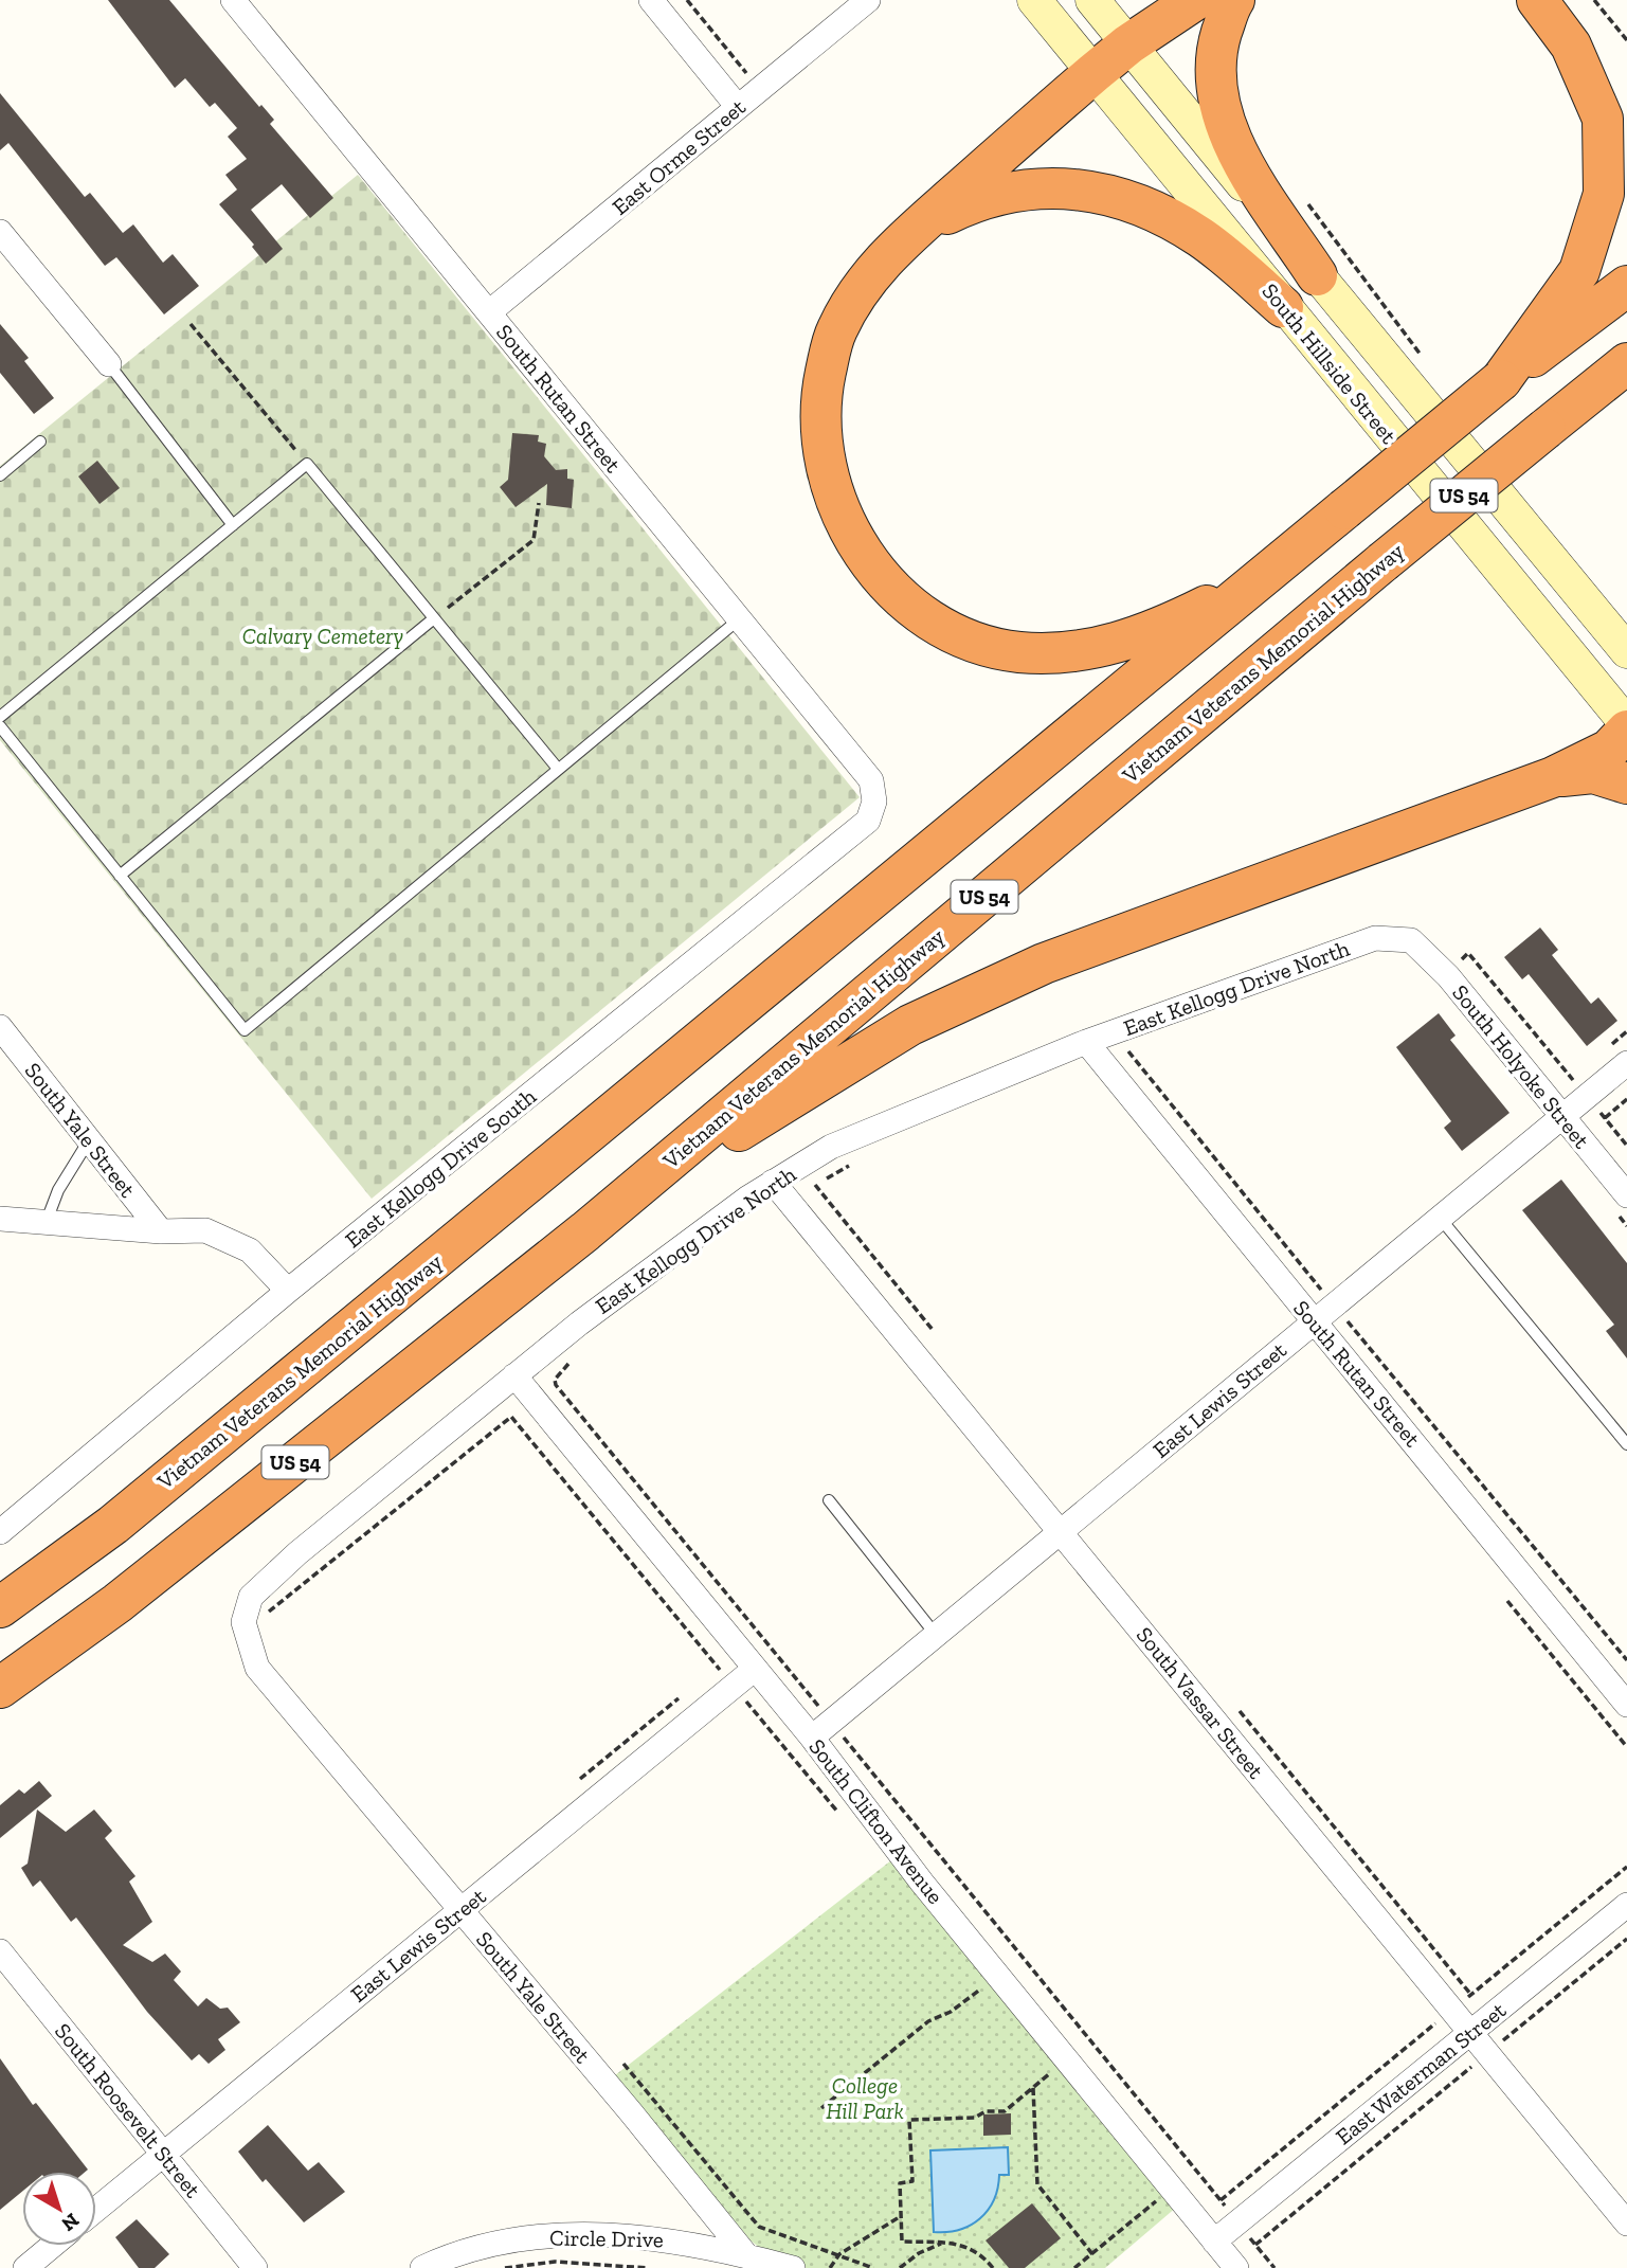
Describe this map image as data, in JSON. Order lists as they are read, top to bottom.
{
  "streets": {
    "highway": ["US 54", "Vietnam Veterans Memorial Highway"],
    "main road": ["South Hillside Street"],
    "street": [
      "East Orme Street",
      "South Rutan Street",
      "East Kellogg Drive North",
      "South Holyoke Street",
      "South Yale Street",
      "East Kellogg Drive South",
      "East Lewis Street",
      "South Vassar Street",
      "South Clifton Avenue",
      "East Waterman Street",
      "South Roosevelt Street",
      "Circle Drive"
    ]
  },
  "crossings": [
    ["East Orme Street", "South Rutan Street"],
    ["South Rutan Street", "East Kellogg Drive North"],
    ["South Rutan Street", "East Kellogg Drive South"],
    ["South Rutan Street", "East Lewis Street"],
    ["East Kellogg Drive North", "South Holyoke Street"],
    ["East Kellogg Drive North", "South Yale Street"],
    ["East Kellogg Drive North", "South Vassar Street"],
    ["East Kellogg Drive North", "South Clifton Avenue"],
    ["South Holyoke Street", "East Lewis Street"],
    ["South Yale Street", "East Lewis Street"],
    ["South Yale Street", "Circle Drive"],
    ["East Lewis Street", "South Vassar Street"],
    ["East Lewis Street", "South Clifton Avenue"],
    ["East Lewis Street", "South Roosevelt Street"],
    ["South Vassar Street", "East Waterman Street"],
    ["South Clifton Avenue", "East Waterman Street"]
  ],
  "parks": ["Calvary Cemetery", "College Hill Park"],
  "north": "bottom right"
}
